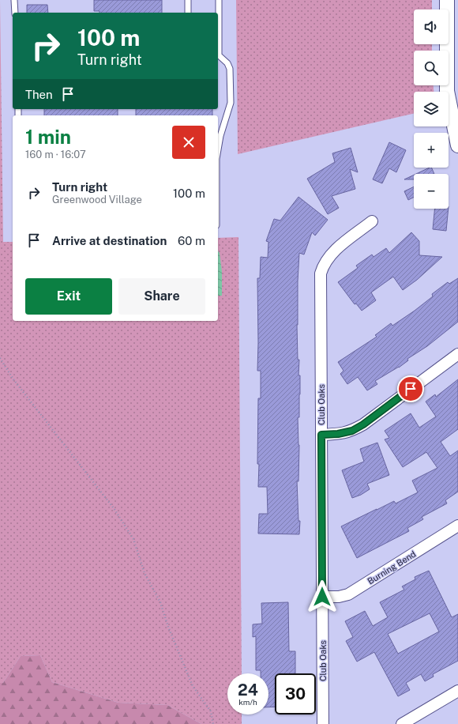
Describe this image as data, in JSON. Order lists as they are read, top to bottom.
{
  "streets": {
    "street": ["Club Oaks", "Burning Bend"]
  },
  "crossings": [
    ["Club Oaks", "Burning Bend"]
  ],
  "page": {
    "map_buttons": ["+", "−"],
    "turn": ["100 m", "Turn right"],
    "then": "Then",
    "heading": ["1 min", "160 m · 16:07"],
    "list": [
      {
        "name": "Turn right",
        "note": "Greenwood Village",
        "value": "100 m"
      },
      {
        "name": "Arrive at destination",
        "value": "60 m"
      }
    ],
    "buttons": ["Exit", "Share"],
    "speed": "24 km/h",
    "limit": "30"
  }
}
